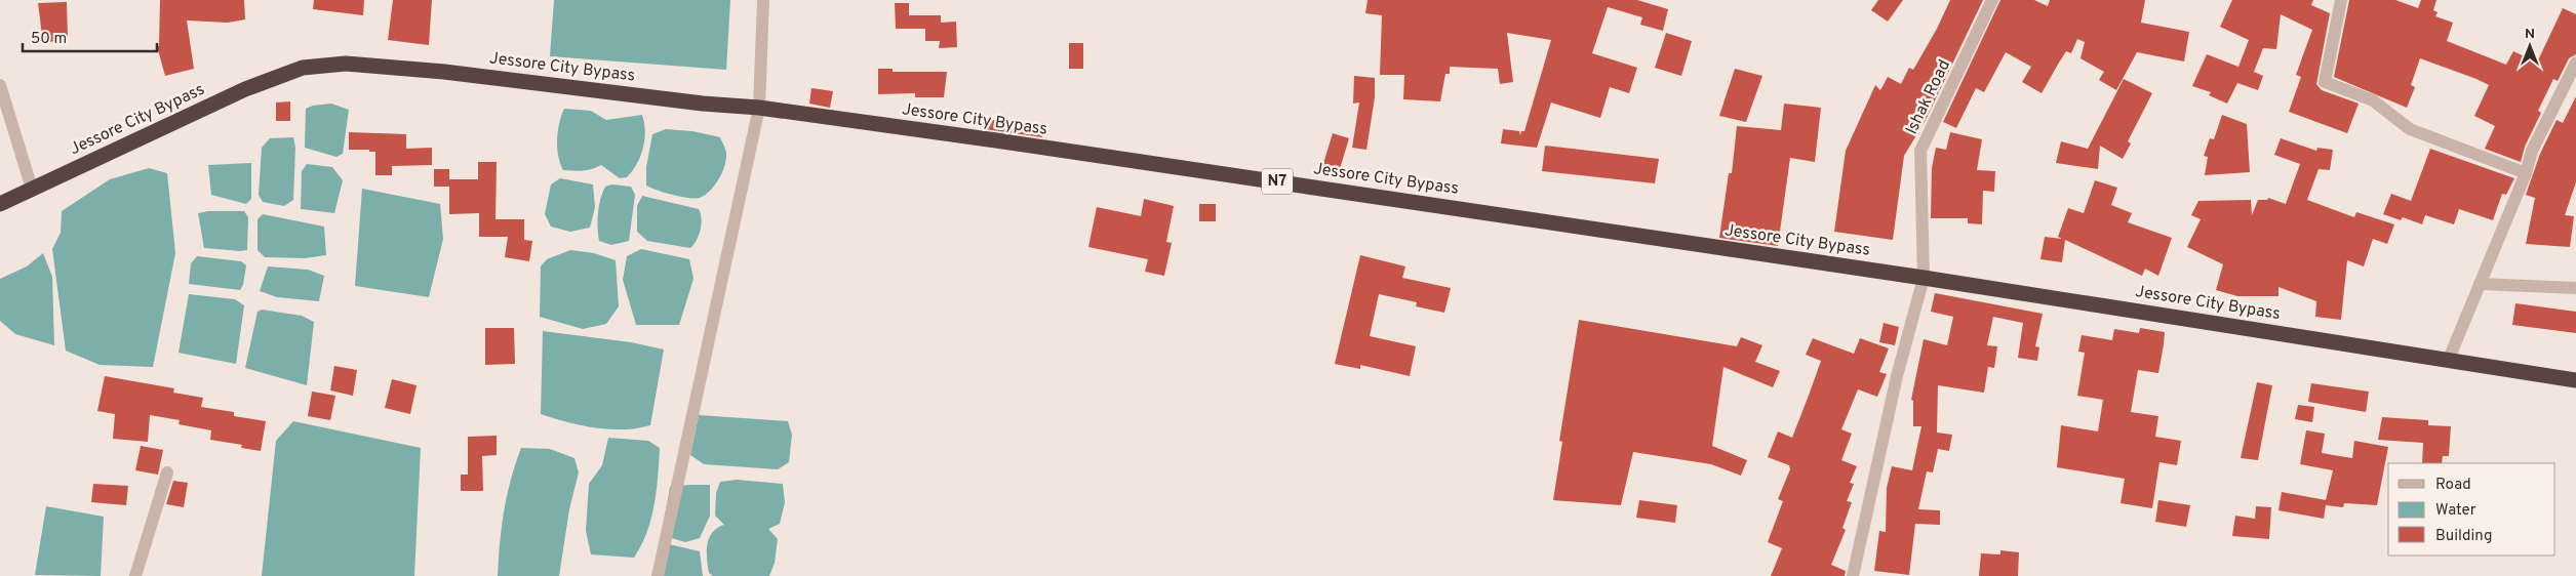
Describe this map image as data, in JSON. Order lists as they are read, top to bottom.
{
  "streets": {
    "highway": ["Jessore City Bypass", "N7"],
    "street": ["Ishak Road"]
  },
  "crossings": [
    ["Jessore City Bypass", "Ishak Road"]
  ],
  "legend": ["Road", "Water", "Building"],
  "scale_bar": "50 m",
  "north": "top"
}
